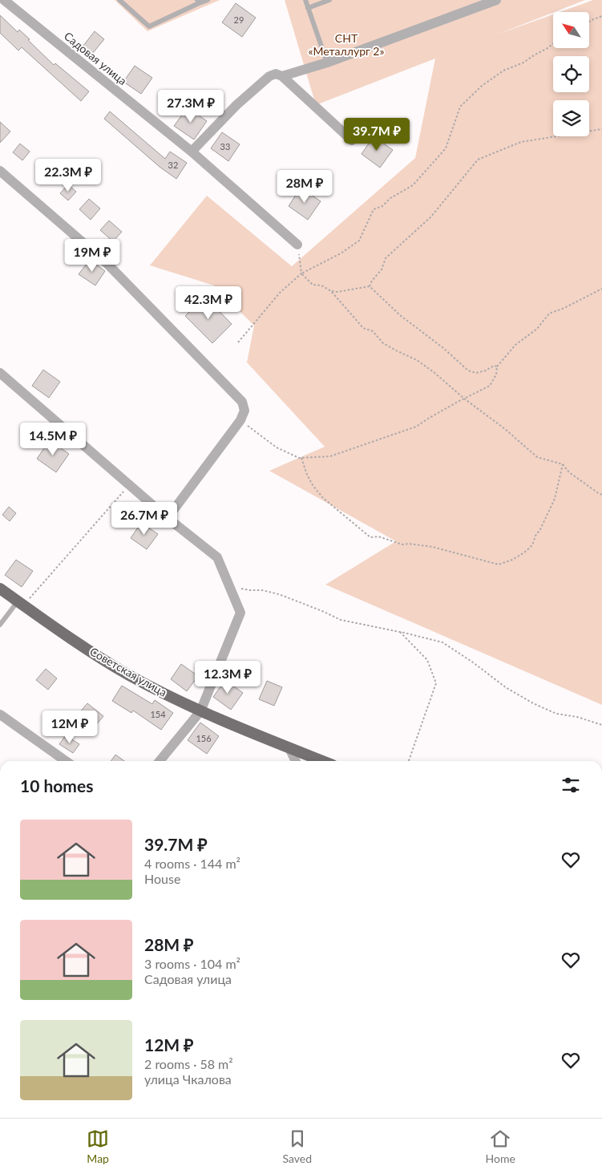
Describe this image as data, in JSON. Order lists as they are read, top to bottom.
{
  "streets": {
    "main road": ["Советская улица"],
    "street": ["Садовая улица"]
  },
  "parks": ["СНТ «Металлург 2»"],
  "house_numbers": [
    "29",
    "33",
    "32",
    "154",
    "156"
  ],
  "north": "top left",
  "page": {
    "price": [
      "27.3M ₽",
      "39.7M ₽",
      "22.3M ₽",
      "28M ₽",
      "19M ₽",
      "42.3M ₽",
      "14.5M ₽",
      "26.7M ₽",
      "12.3M ₽",
      "12M ₽"
    ],
    "heading": "10 homes",
    "list": [
      {
        "name": "39.7M ₽",
        "note": "4 rooms · 144 m² · House"
      },
      {
        "name": "28M ₽",
        "note": "3 rooms · 104 m² · Садовая улица"
      },
      {
        "name": "12M ₽",
        "note": "2 rooms · 58 m² · улица Чкалова"
      }
    ],
    "tabs": ["Map", "Saved", "Home"]
  }
}
